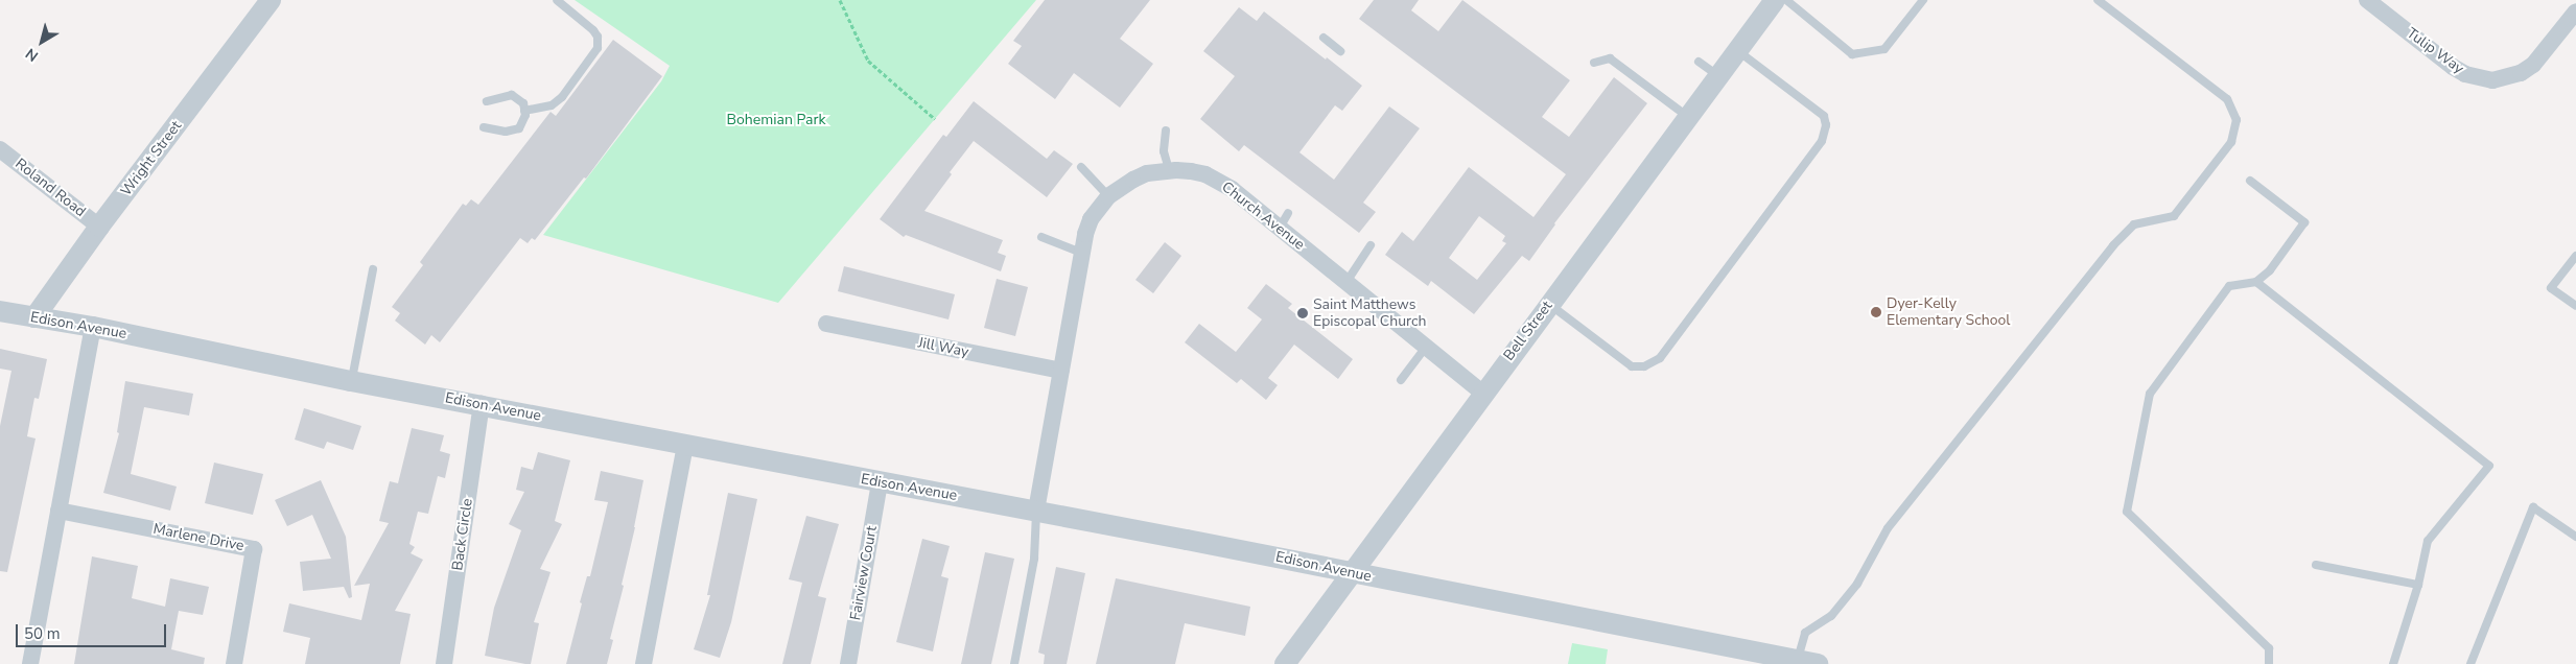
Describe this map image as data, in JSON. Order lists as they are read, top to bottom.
{
  "streets": {
    "street": [
      "Tulip Way",
      "Wright Street",
      "Roland Road",
      "Church Avenue",
      "Edison Avenue",
      "Bell Street",
      "Jill Way",
      "Back Circle",
      "Marlene Drive",
      "Fairview Court"
    ]
  },
  "crossings": [
    ["Wright Street", "Roland Road"],
    ["Wright Street", "Edison Avenue"],
    ["Church Avenue", "Edison Avenue"],
    ["Church Avenue", "Bell Street"],
    ["Church Avenue", "Jill Way"],
    ["Edison Avenue", "Bell Street"],
    ["Edison Avenue", "Back Circle"],
    ["Edison Avenue", "Fairview Court"]
  ],
  "parks": ["Bohemian Park"],
  "places": ["Dyer-Kelly Elementary School", "Saint Matthews Episcopal Church"],
  "scale_bar": "50 m",
  "north": "bottom left"
}
